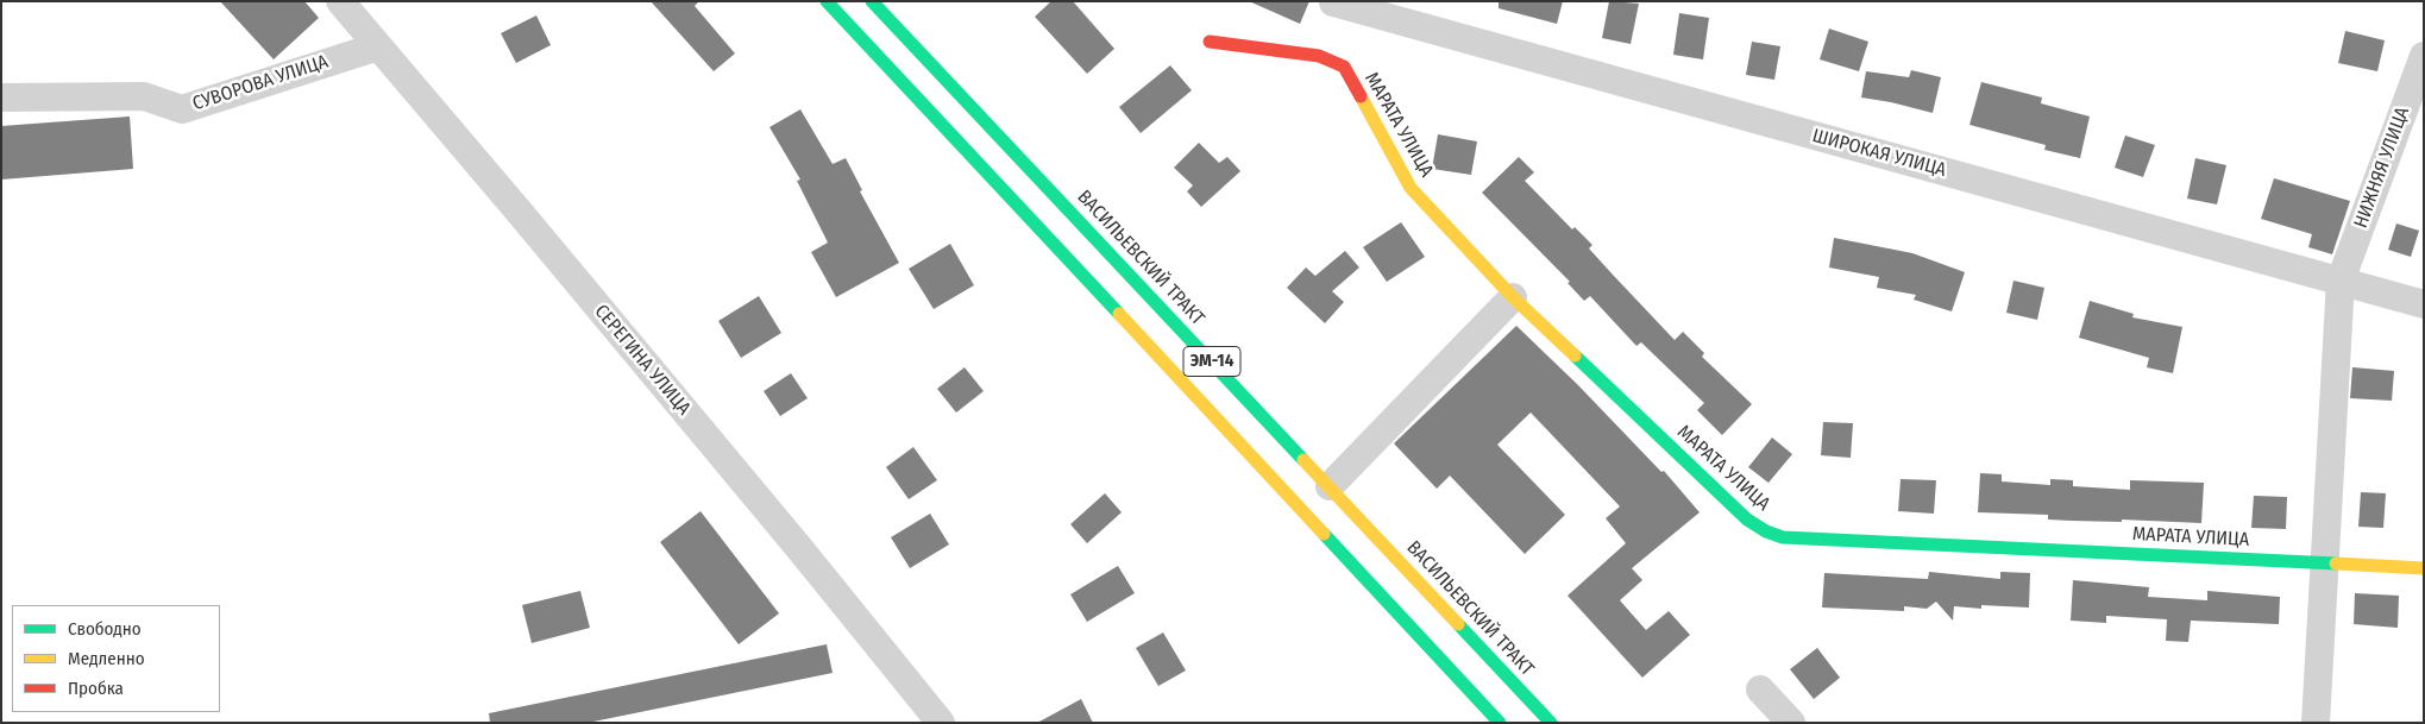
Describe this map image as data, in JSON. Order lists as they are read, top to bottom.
{
  "streets": {
    "main road": ["МАРАТА УЛИЦА", "ВАСИЛЬЕВСКИЙ ТРАКТ", "ЭМ-14"],
    "street": [
      "СУВОРОВА УЛИЦА",
      "ШИРОКАЯ УЛИЦА",
      "НИЖНЯЯ УЛИЦА",
      "СЕРЕГИНА УЛИЦА"
    ]
  },
  "crossings": [
    ["СУВОРОВА УЛИЦА", "СЕРЕГИНА УЛИЦА"],
    ["МАРАТА УЛИЦА", "НИЖНЯЯ УЛИЦА"],
    ["ШИРОКАЯ УЛИЦА", "НИЖНЯЯ УЛИЦА"]
  ],
  "legend": ["Свободно", "Медленно", "Пробка"]
}
